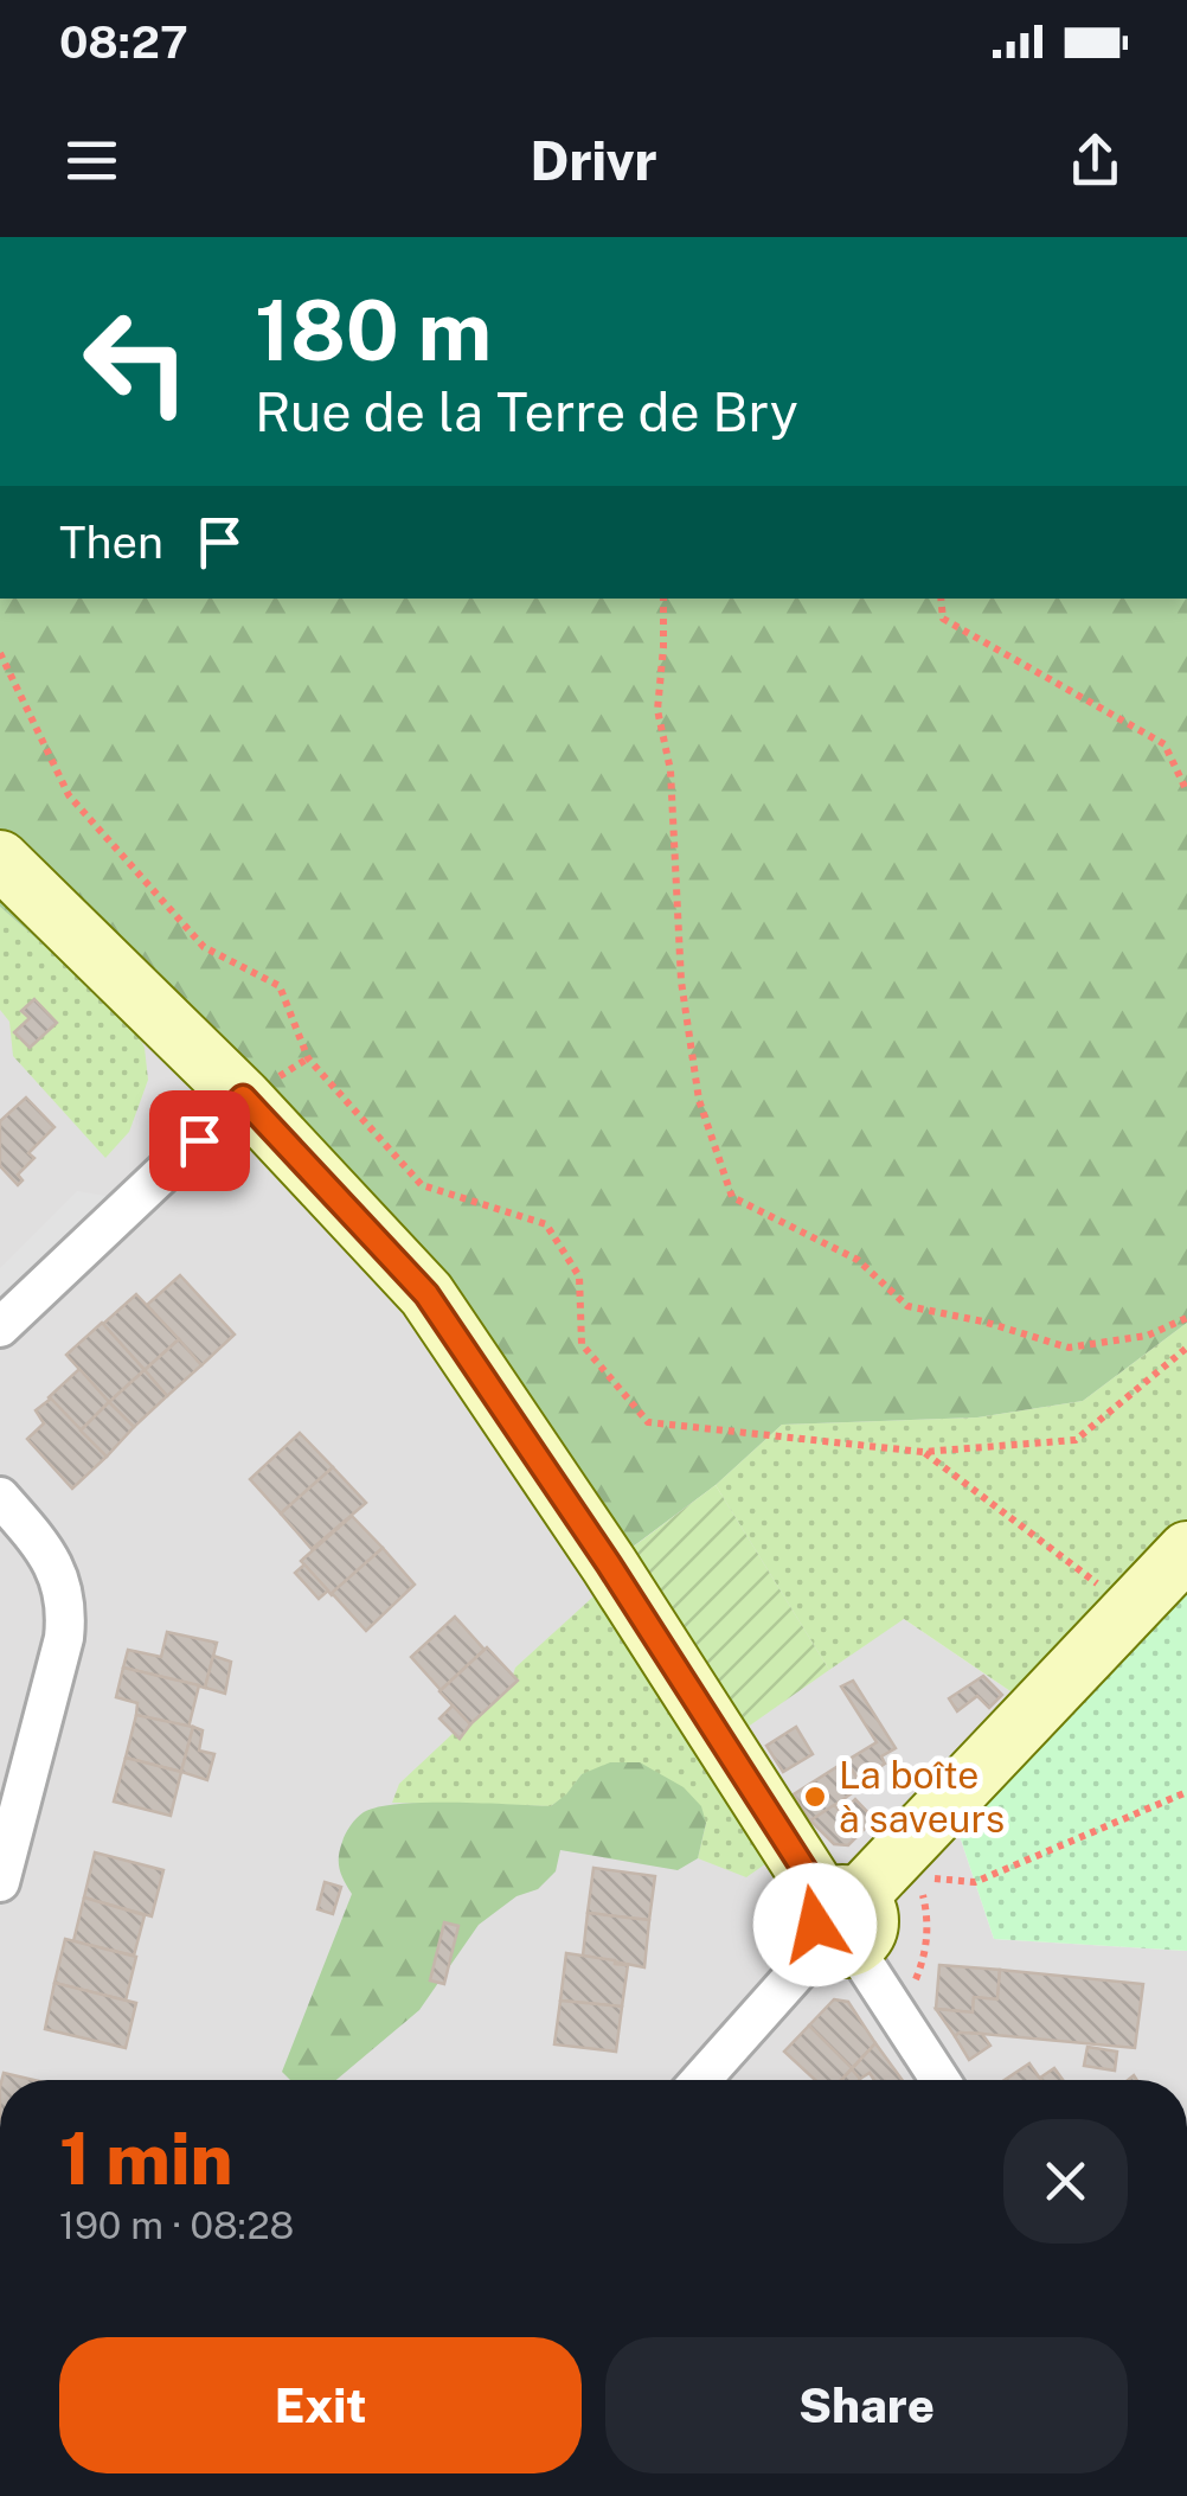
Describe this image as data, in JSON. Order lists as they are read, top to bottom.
{
  "places": ["La boîte à saveurs"],
  "page": {
    "status": "08:27",
    "header": "Drivr",
    "turn": ["180 m", "Rue de la Terre de Bry"],
    "then": "Then",
    "heading": ["1 min", "190 m · 08:28"],
    "buttons": ["Exit", "Share"]
  }
}
